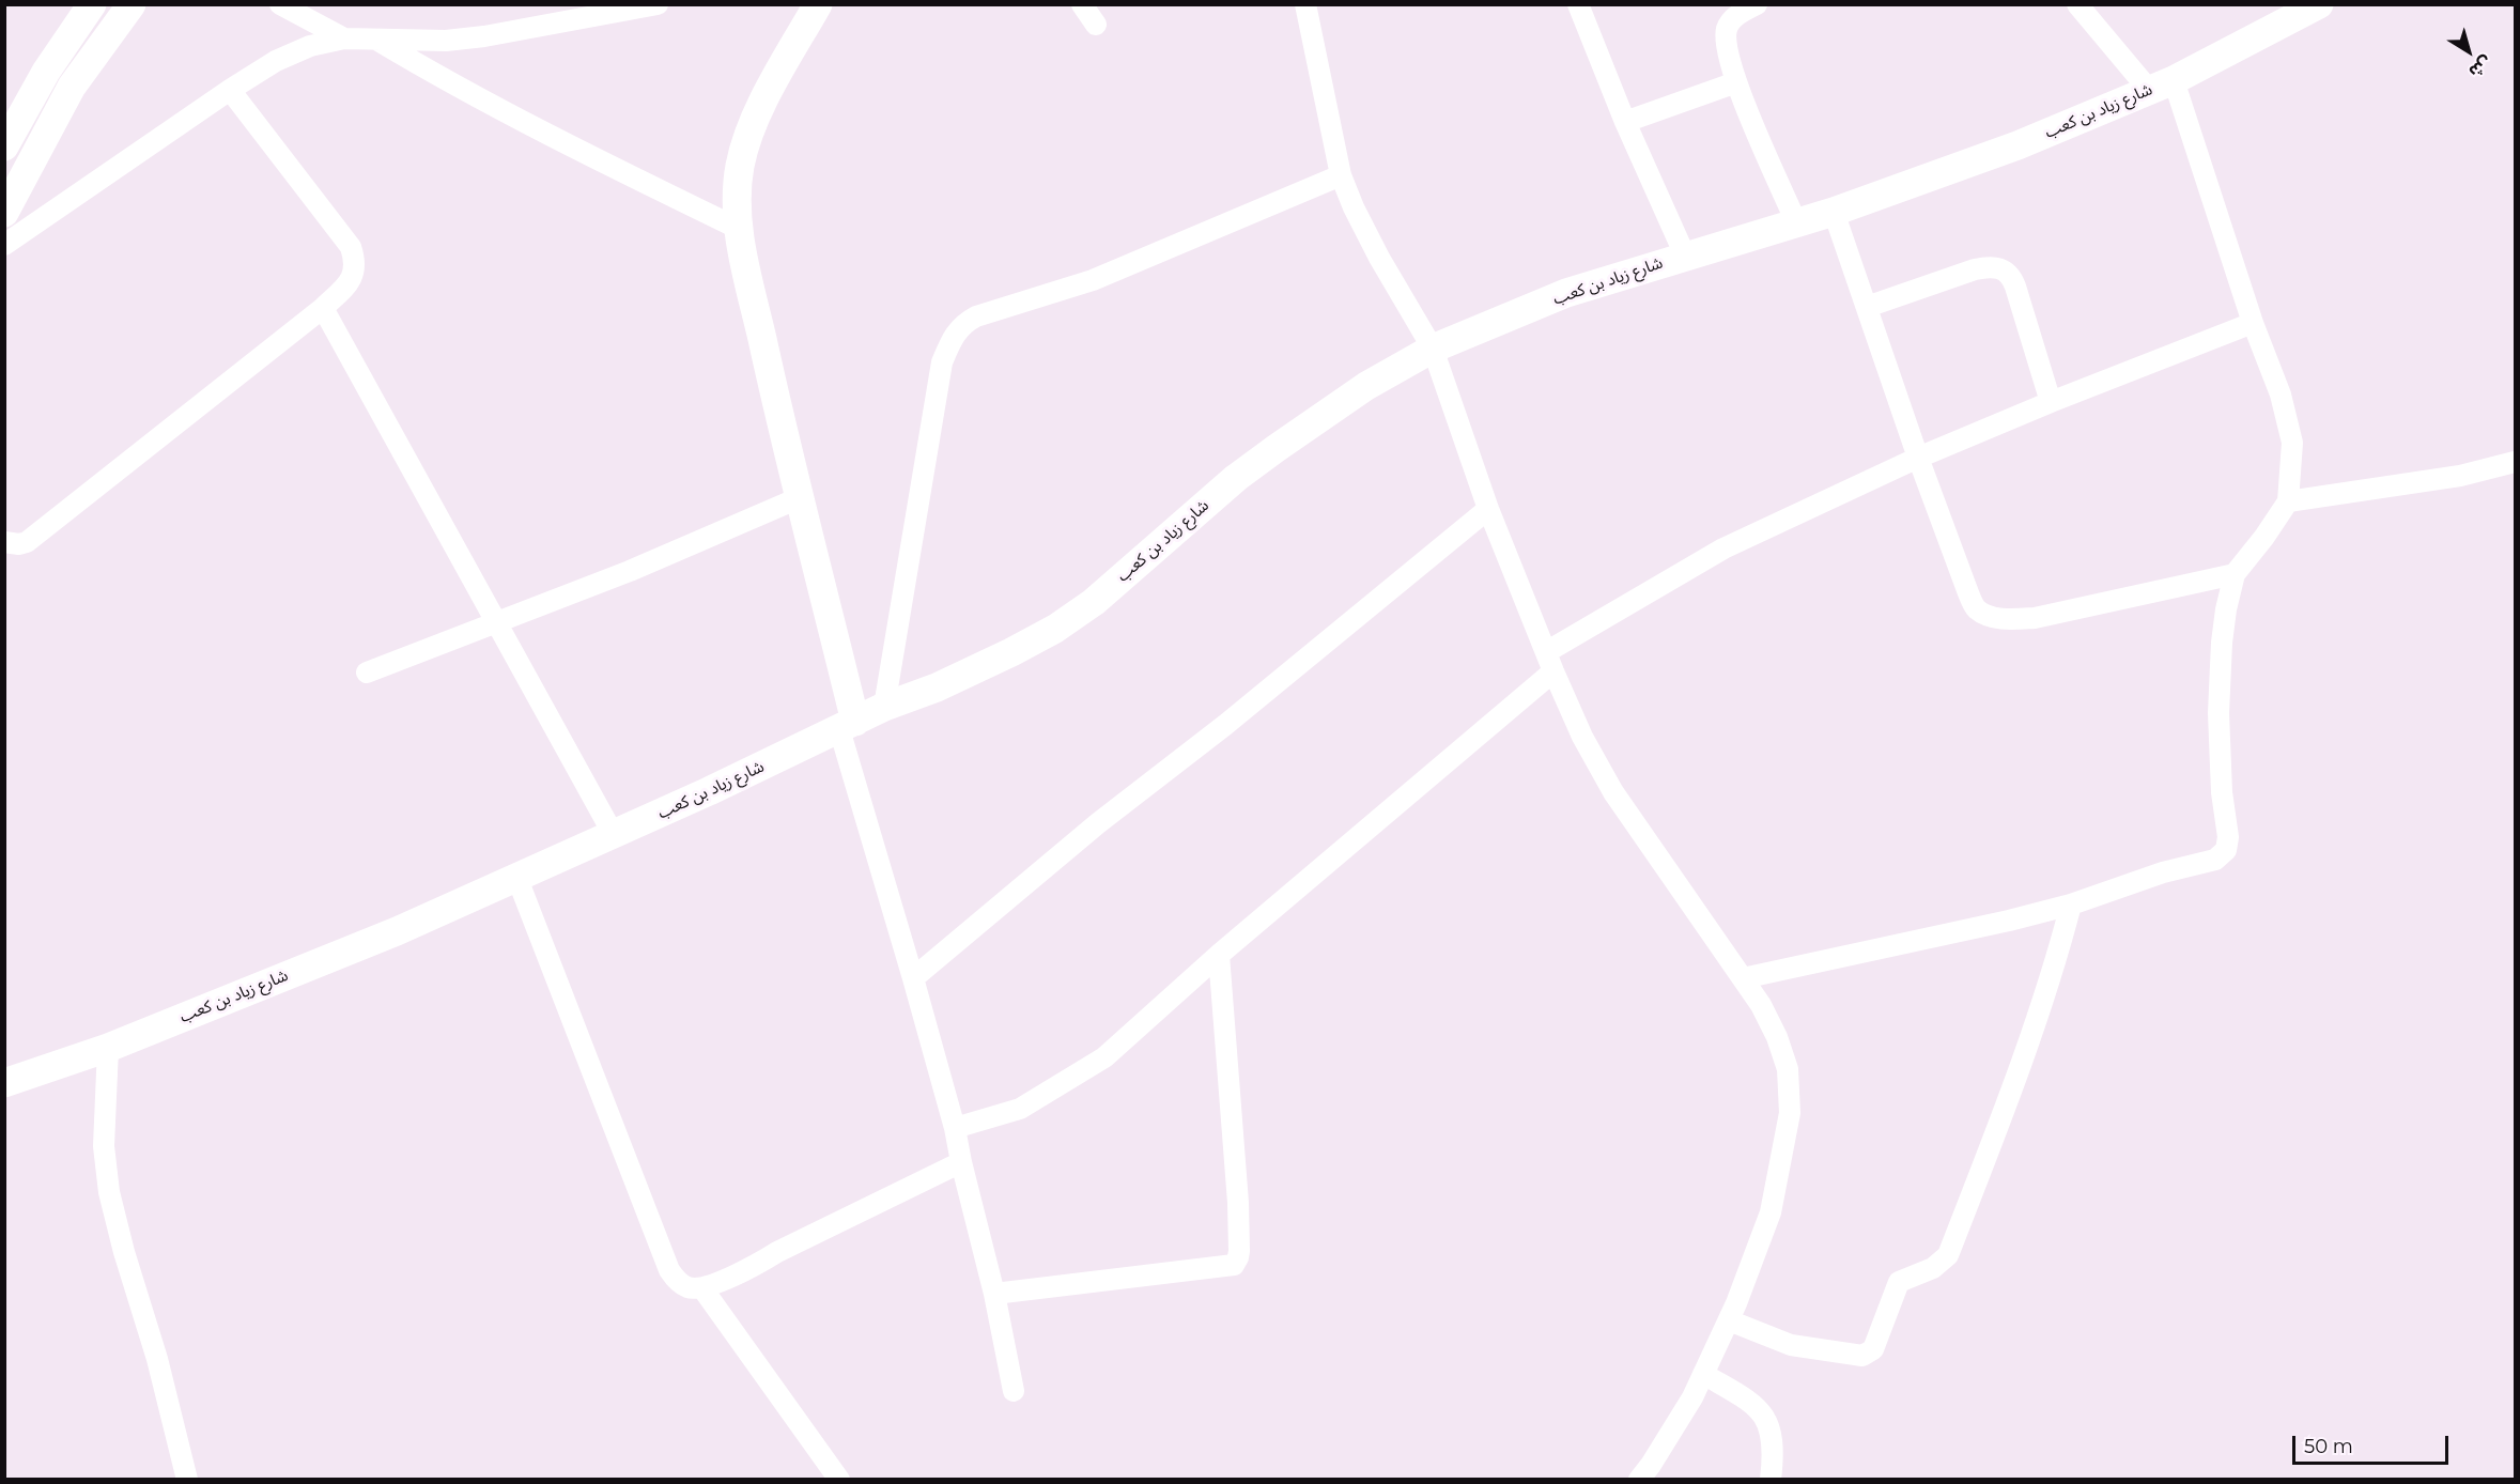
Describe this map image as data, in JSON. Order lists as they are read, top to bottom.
{
  "streets": {
    "street": ["شارع زياد بن كعب"]
  },
  "scale_bar": "50 m",
  "north": "bottom right"
}
